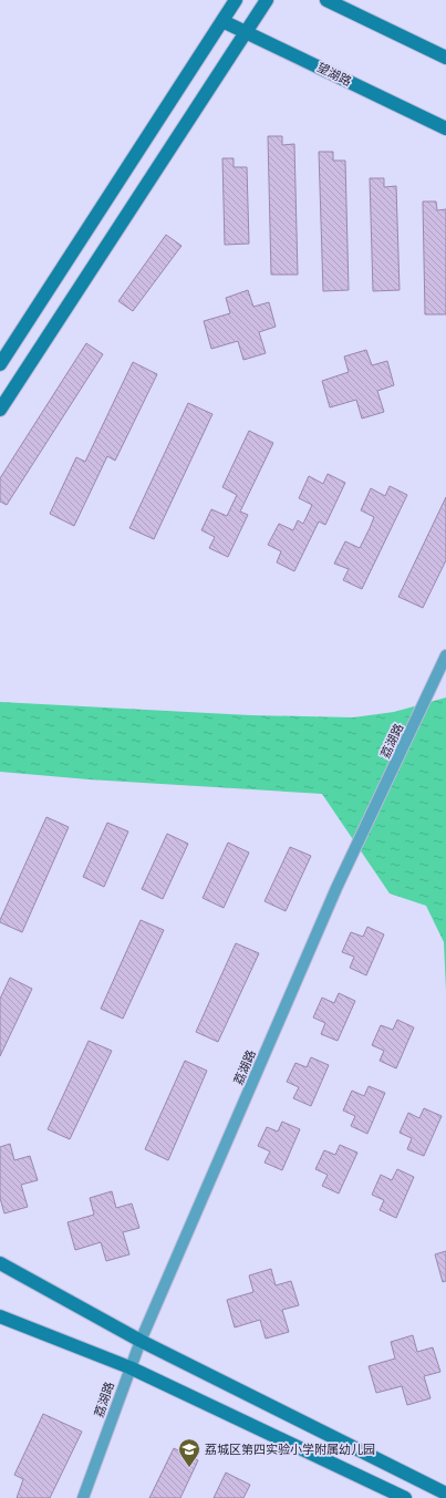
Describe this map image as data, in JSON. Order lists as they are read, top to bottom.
{
  "streets": {
    "main road": ["望湖路"],
    "street": ["荔湖路"]
  },
  "places": {
    "school or university": ["荔城区第四实验小学附属幼儿园"]
  }
}
